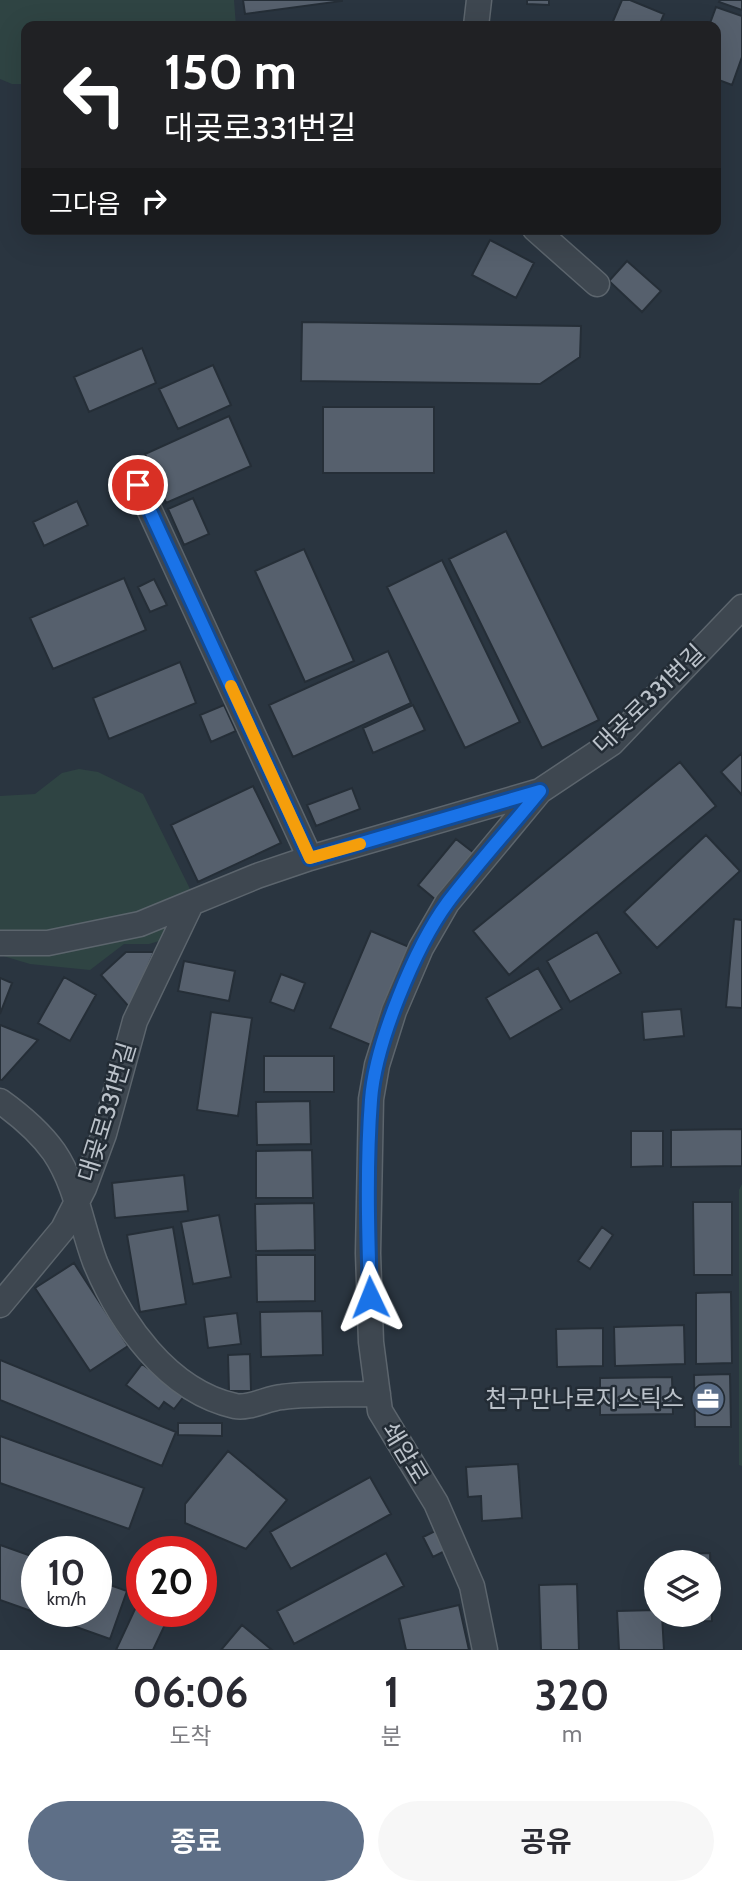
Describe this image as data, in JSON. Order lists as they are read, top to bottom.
{
  "streets": {
    "lane": ["대곶로331번길", "쇄암로"]
  },
  "crossings": [
    ["대곶로331번길", "쇄암로"]
  ],
  "places": {
    "office": ["천구만나로지스틱스"]
  },
  "page": {
    "turn": ["150 m", "대곶로331번길"],
    "then": "그다음",
    "speed": "10 km/h",
    "limit": "20",
    "eta": [
      "06:06",
      "도착",
      "1",
      "분",
      "320",
      "m"
    ],
    "buttons": ["종료", "공유"]
  }
}
